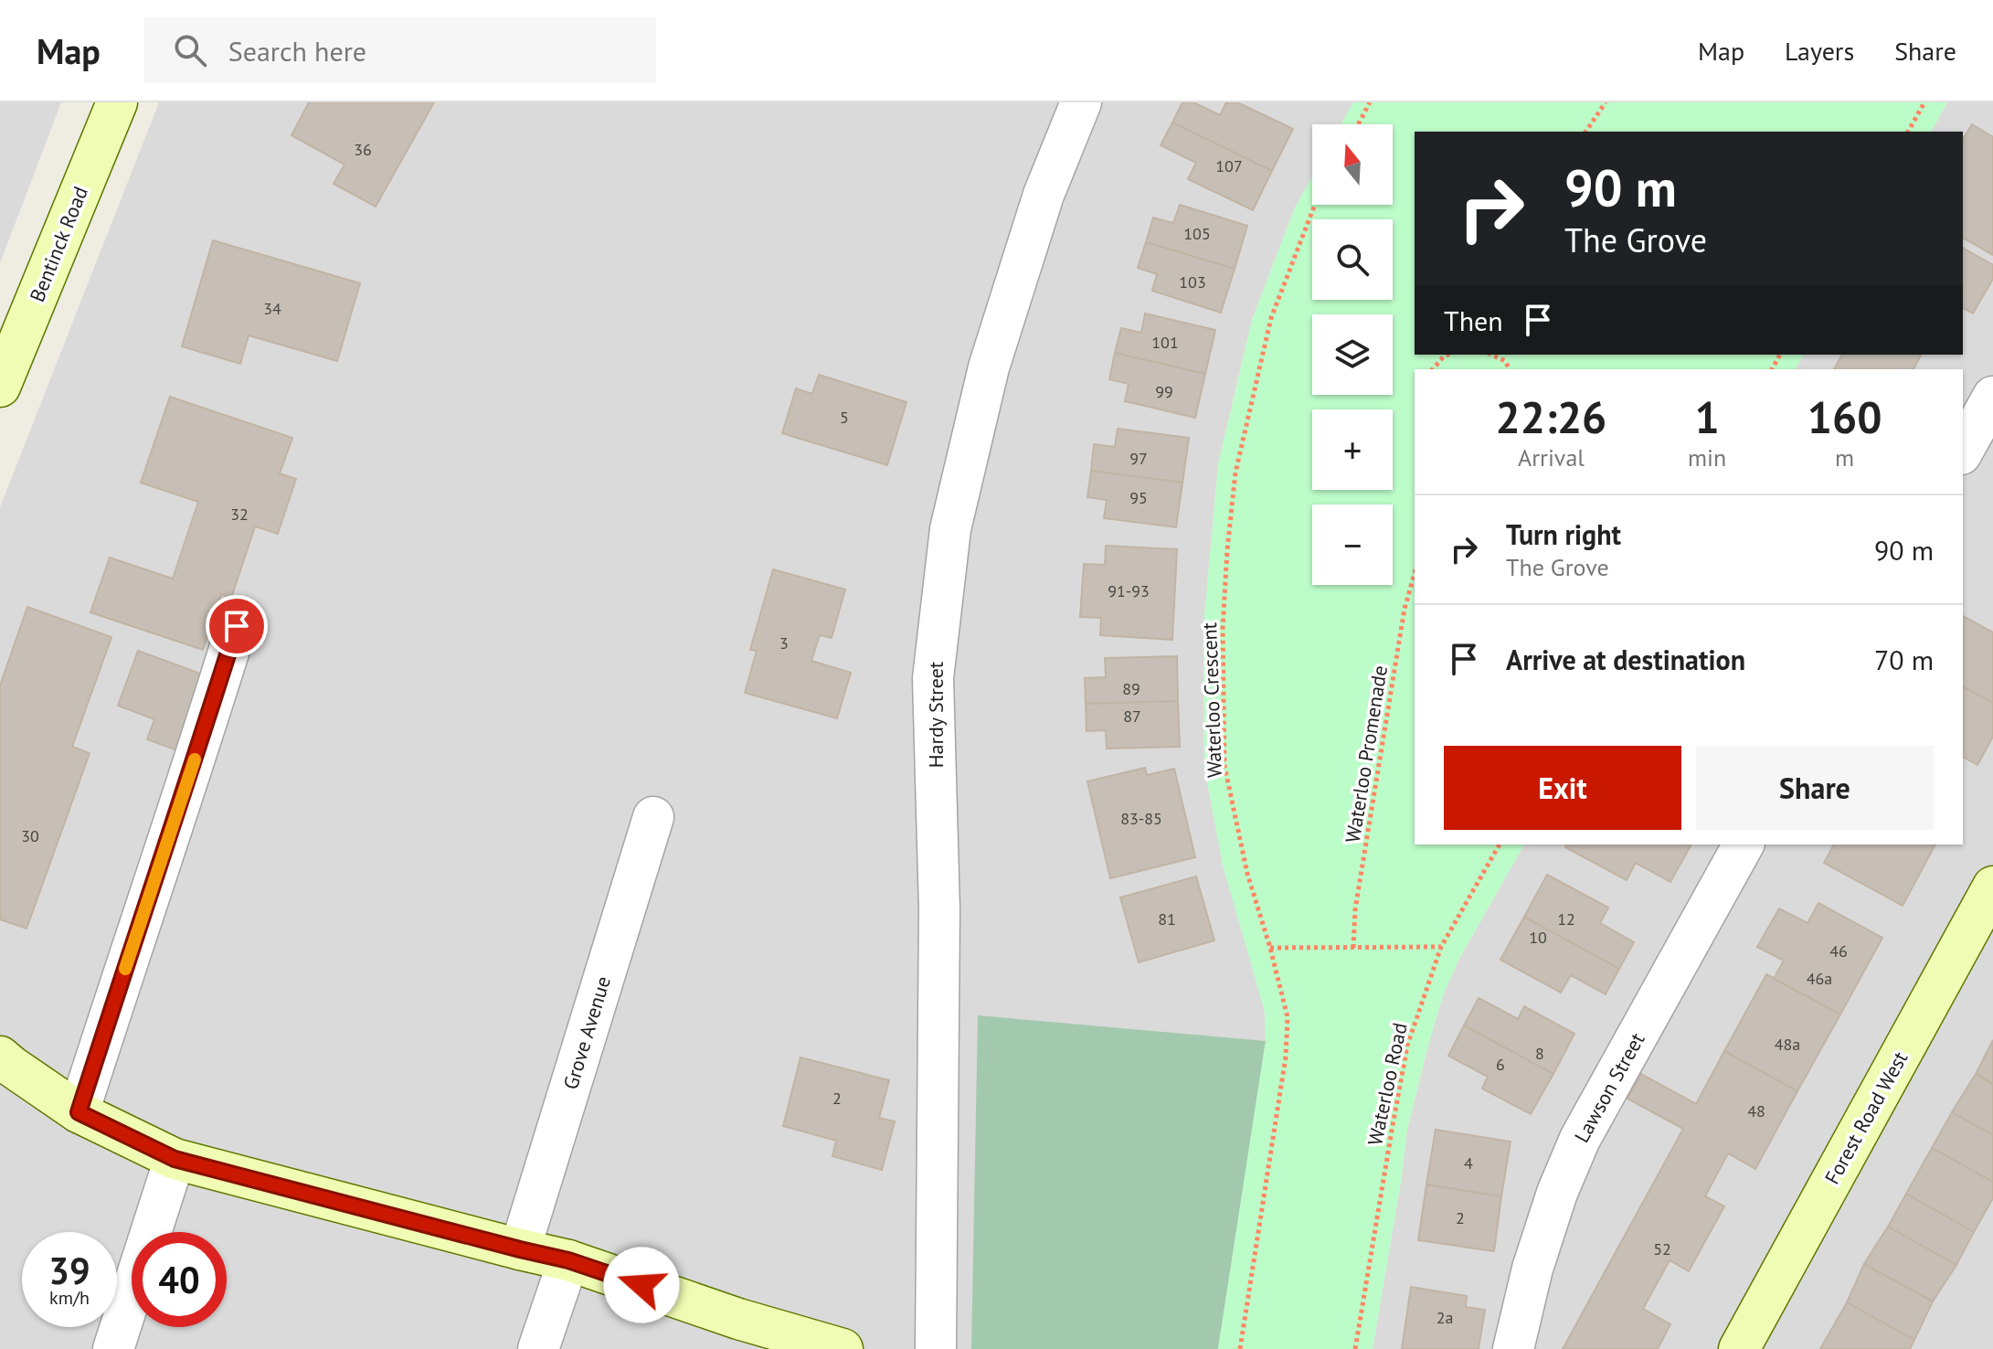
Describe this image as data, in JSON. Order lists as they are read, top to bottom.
{
  "streets": {
    "street": [
      "Bentinck Road",
      "Hardy Street",
      "Grove Avenue",
      "Lawson Street",
      "Forest Road West"
    ],
    "path": ["Waterloo Crescent", "Waterloo Promenade", "Waterloo Road"]
  },
  "house_numbers": [
    "36",
    "107",
    "105",
    "103",
    "34",
    "101",
    "99",
    "5",
    "97",
    "95",
    "32",
    "91-93",
    "3",
    "89",
    "87",
    "83-85",
    "30",
    "81",
    "12",
    "10",
    "46",
    "46a",
    "48a",
    "8",
    "6",
    "2",
    "48",
    "4",
    "2",
    "52",
    "2a"
  ],
  "north": "top",
  "page": {
    "header": "Map",
    "search": "Search here",
    "nav": ["Map", "Layers", "Share"],
    "map_buttons": ["+", "−"],
    "turn": ["90 m", "The Grove"],
    "then": "Then",
    "eta": [
      "22:26",
      "Arrival",
      "1",
      "min",
      "160",
      "m"
    ],
    "list": [
      {
        "name": "Turn right",
        "note": "The Grove",
        "value": "90 m"
      },
      {
        "name": "Arrive at destination",
        "value": "70 m"
      }
    ],
    "buttons": ["Exit", "Share"],
    "speed": "39 km/h",
    "limit": "40"
  }
}
